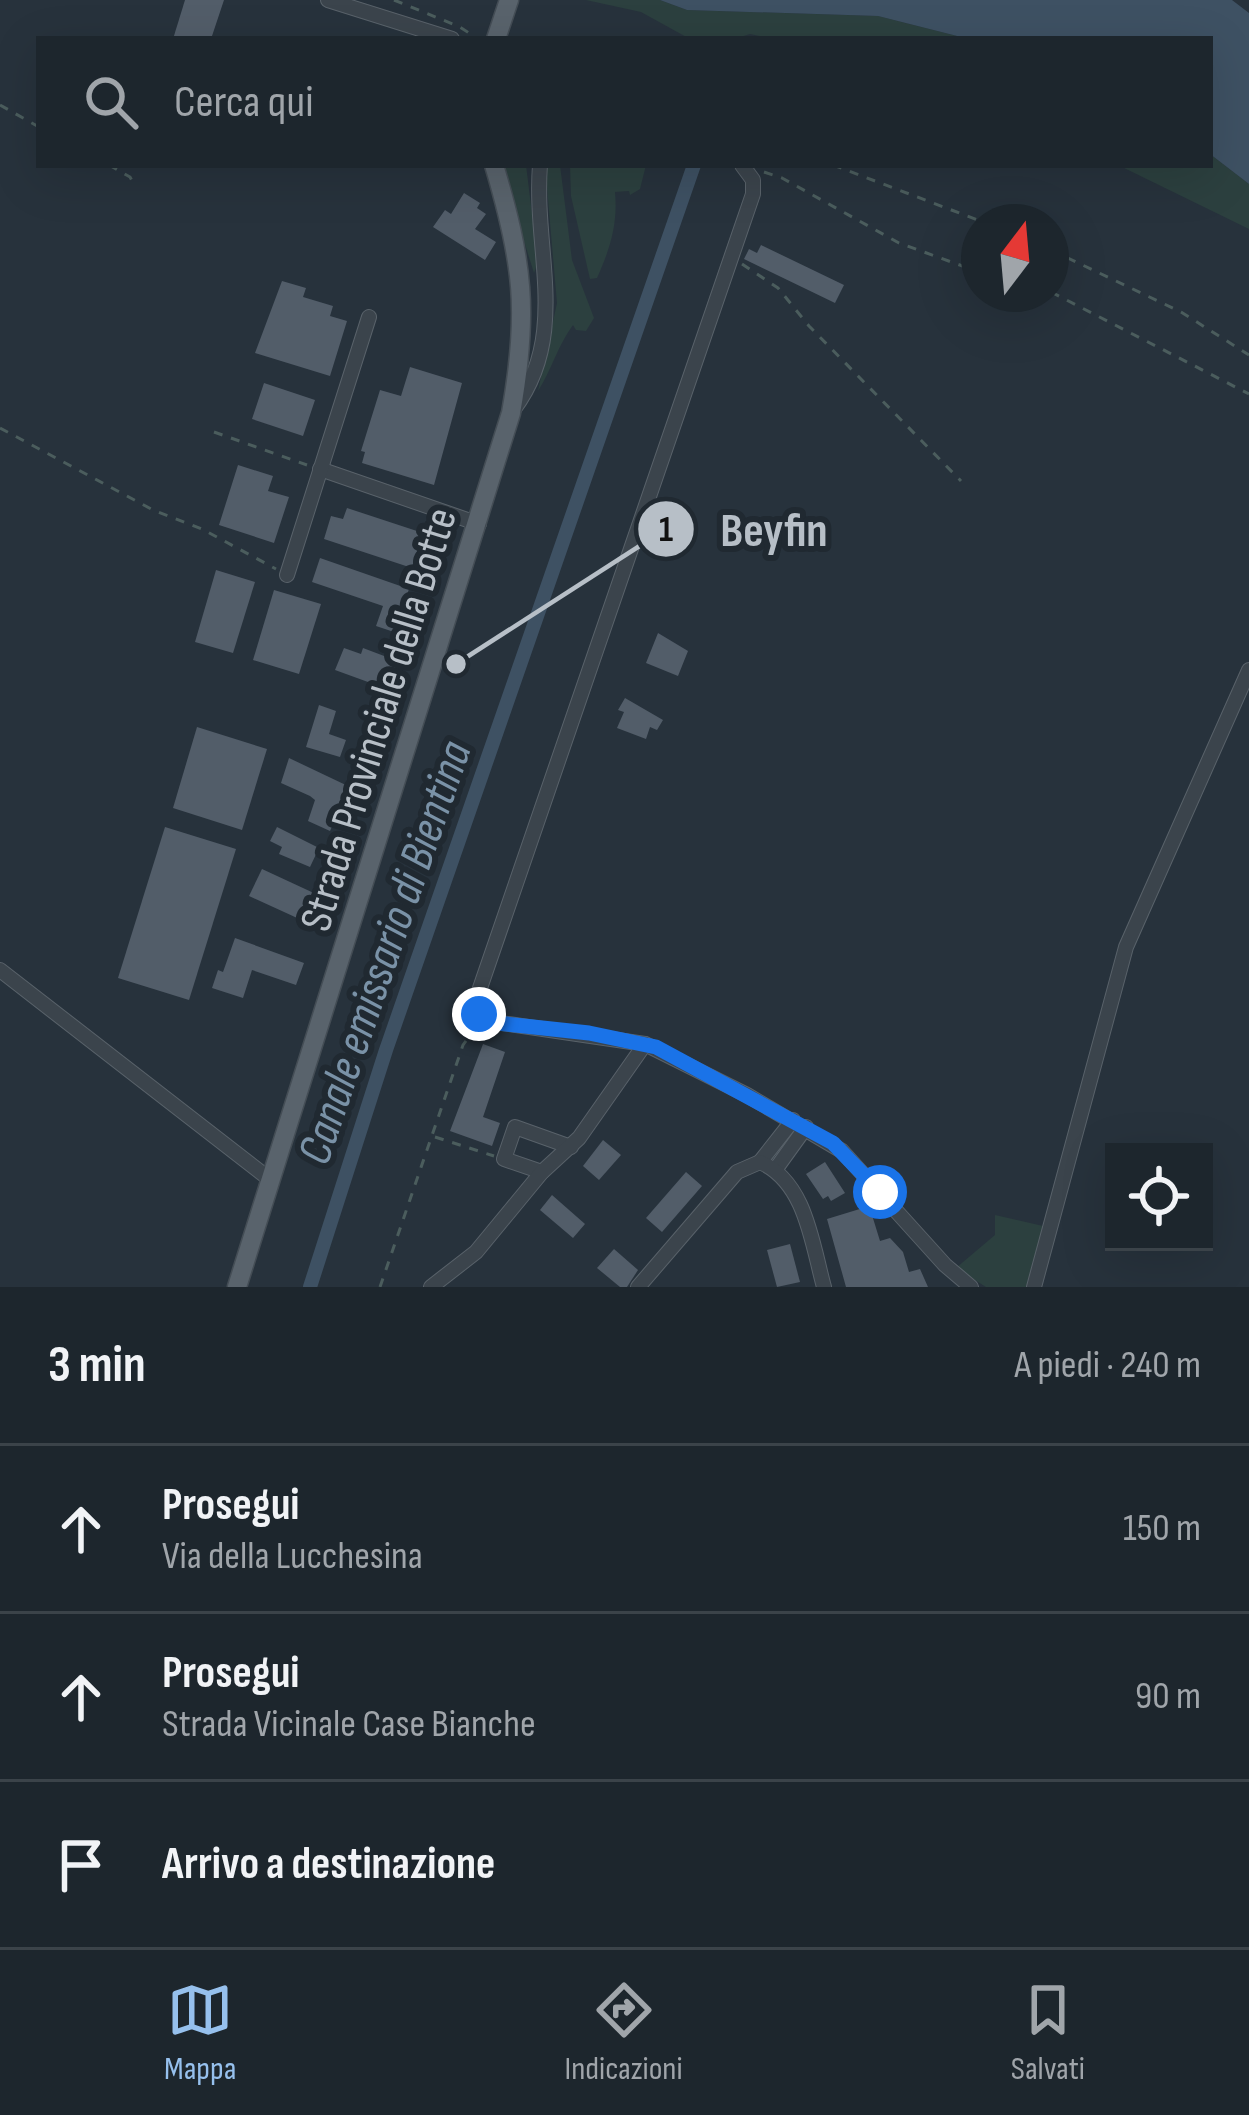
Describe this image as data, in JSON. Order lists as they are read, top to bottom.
{
  "streets": {
    "main road": ["Strada Provinciale della Botte"]
  },
  "water": ["Canale emissario di Bientina"],
  "places": ["Beyfin"],
  "north": "top",
  "page": {
    "search": "Cerca qui",
    "heading": ["3 min", "A piedi · 240 m"],
    "list": [
      ["Prosegui", "Via della Lucchesina", "150 m"],
      ["Prosegui", "Strada Vicinale Case Bianche", "90 m"],
      "Arrivo a destinazione"
    ],
    "nav": ["Mappa", "Indicazioni", "Salvati"]
  }
}
